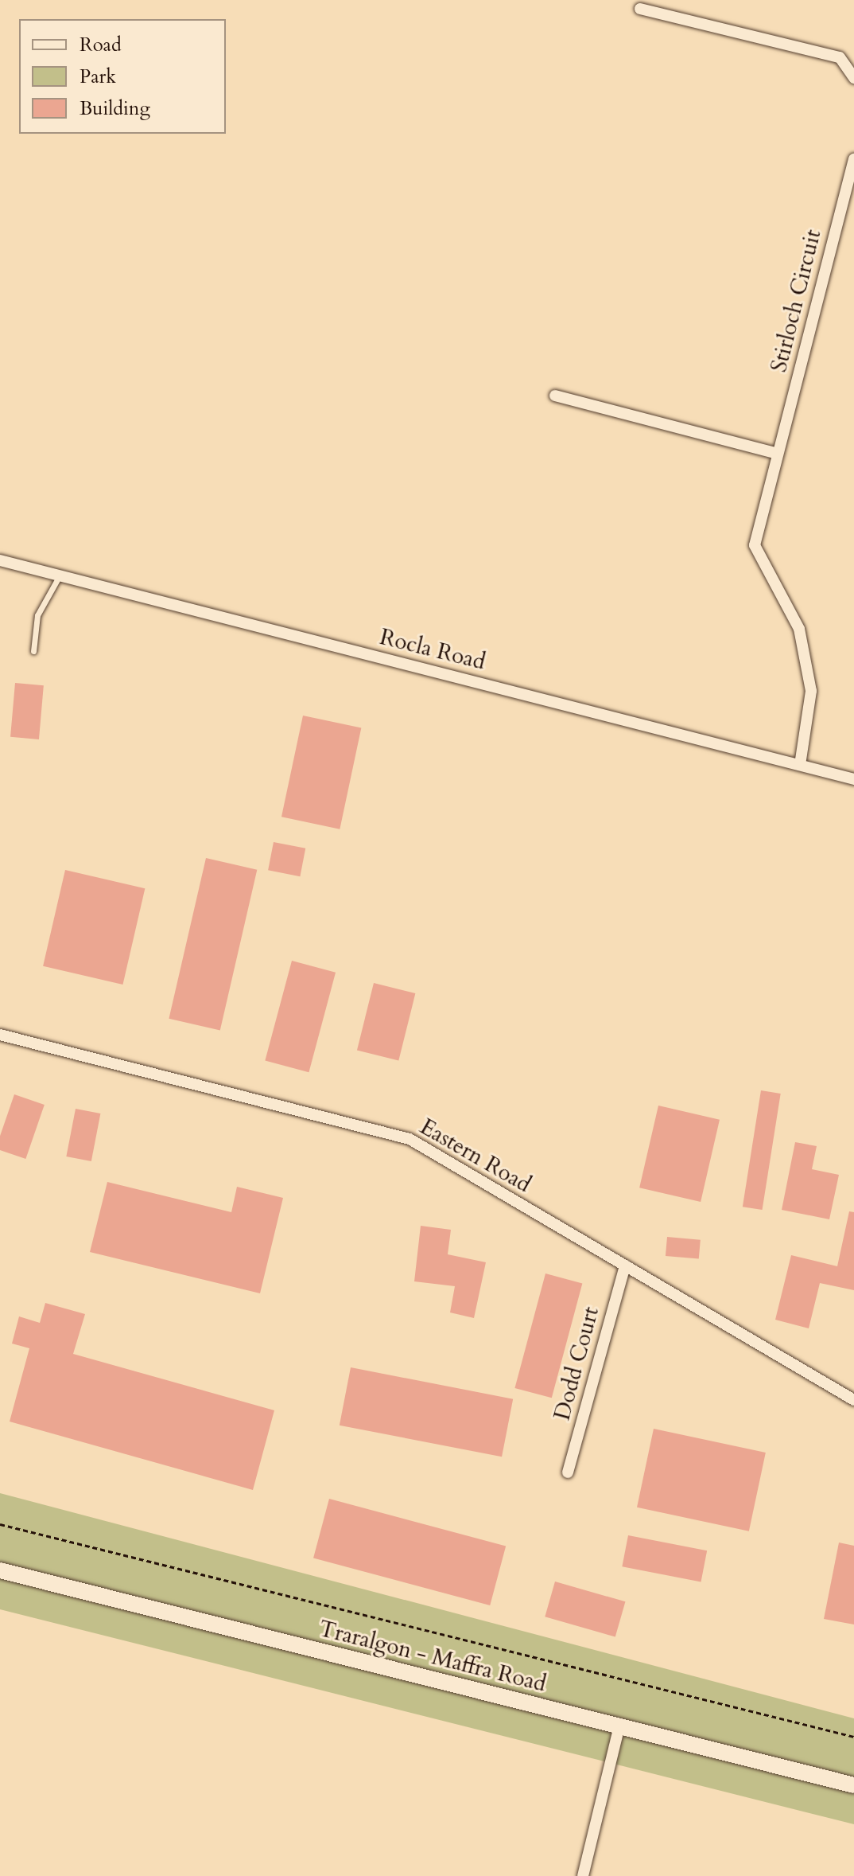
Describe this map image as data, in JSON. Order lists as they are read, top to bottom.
{
  "streets": {
    "main road": ["Traralgon - Maffra Road"],
    "street": [
      "Stirloch Circuit",
      "Rocla Road",
      "Eastern Road",
      "Dodd Court"
    ]
  },
  "crossings": [
    ["Stirloch Circuit", "Rocla Road"],
    ["Eastern Road", "Dodd Court"]
  ],
  "legend": ["Road", "Park", "Building"]
}
